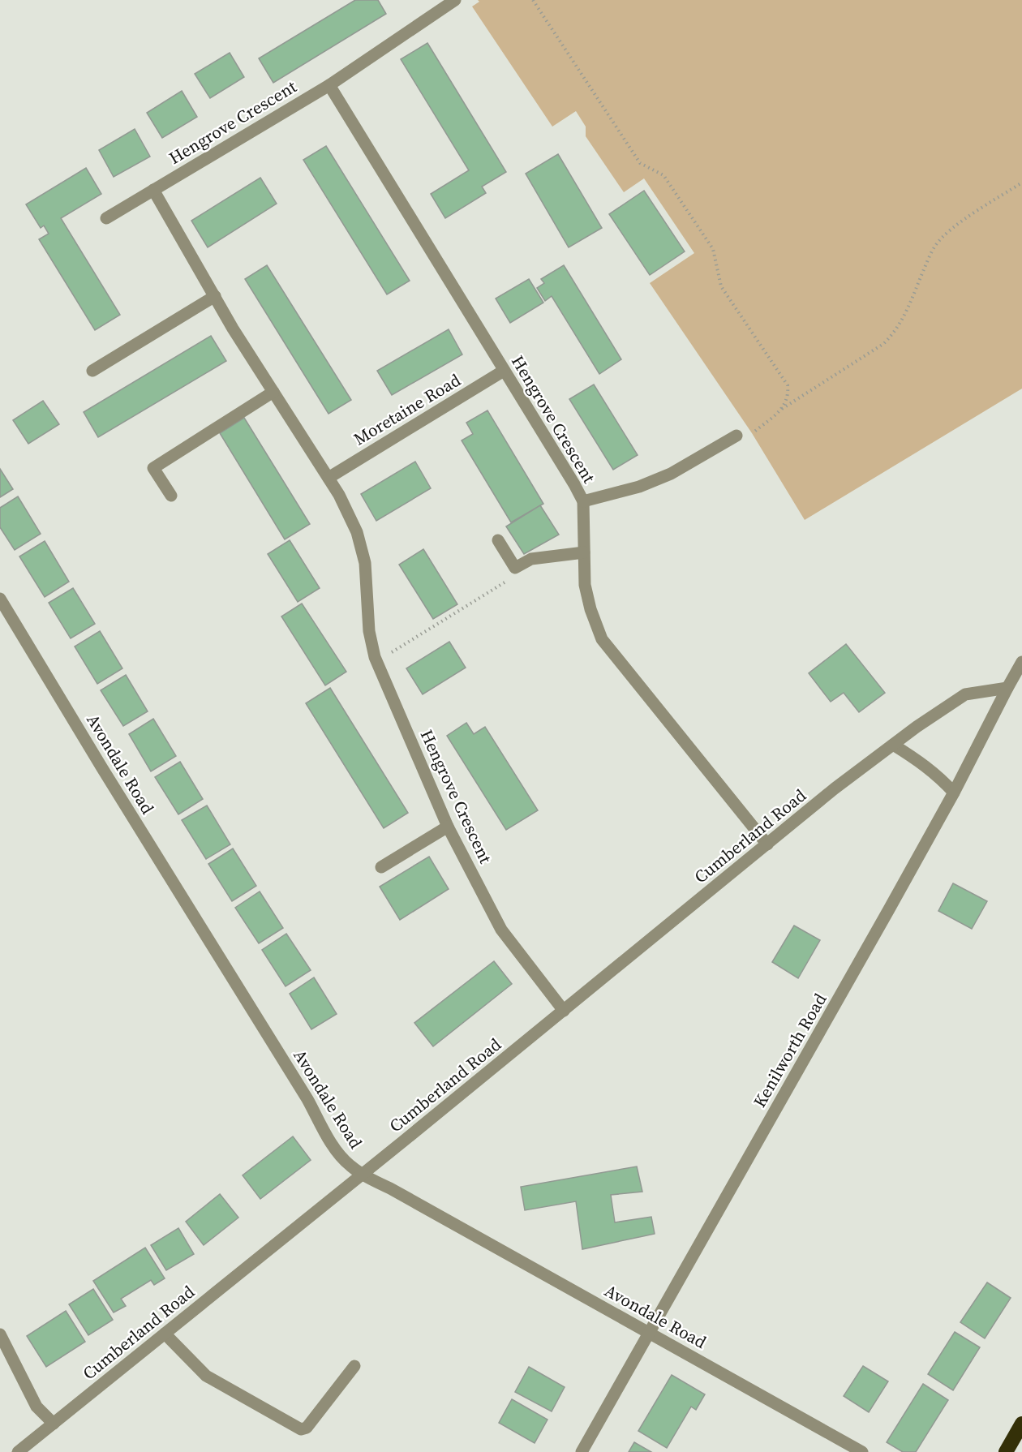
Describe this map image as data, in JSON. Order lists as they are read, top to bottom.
{
  "streets": {
    "street": [
      "Hengrove Crescent",
      "Moretaine Road",
      "Avondale Road",
      "Cumberland Road",
      "Kenilworth Road"
    ]
  },
  "crossings": [
    ["Hengrove Crescent", "Moretaine Road"],
    ["Hengrove Crescent", "Cumberland Road"],
    ["Avondale Road", "Cumberland Road"],
    ["Avondale Road", "Kenilworth Road"],
    ["Cumberland Road", "Kenilworth Road"]
  ]
}
